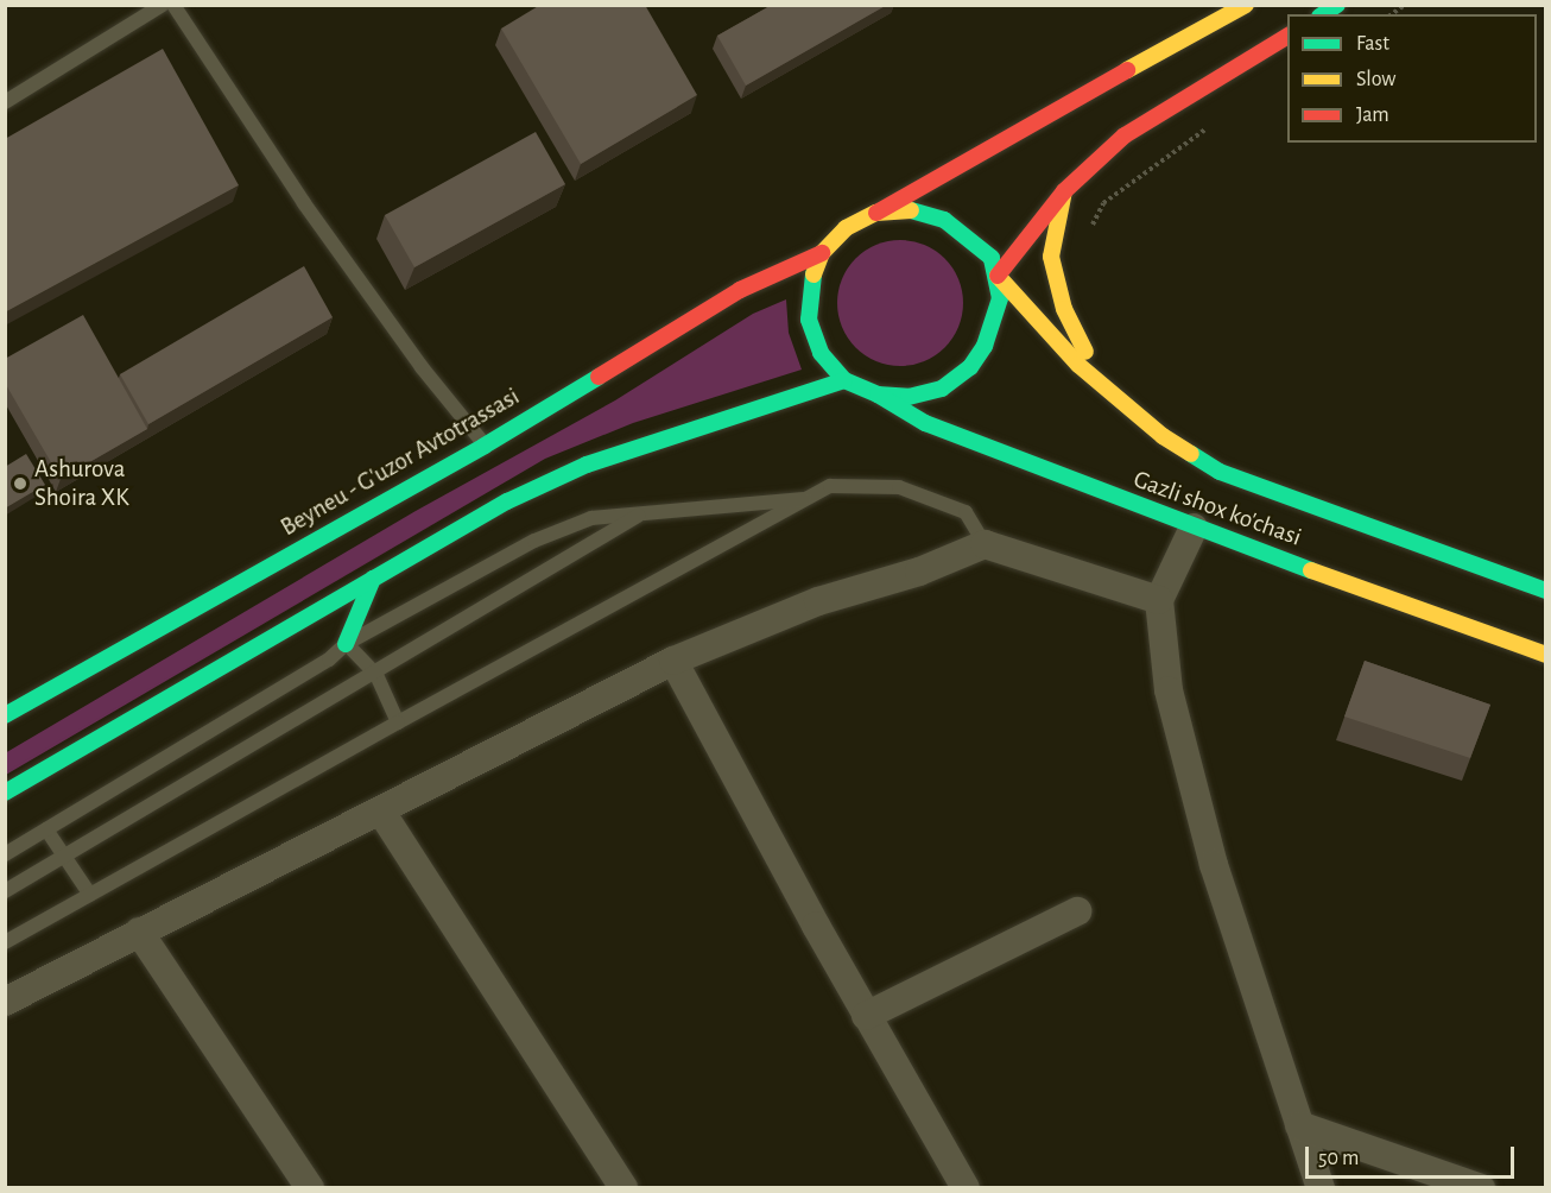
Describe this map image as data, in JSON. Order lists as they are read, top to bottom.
{
  "streets": {
    "main road": ["Beyneu - G'uzor Avtotrassasi", "Gazli shox ko'chasi"]
  },
  "crossings": [
    ["Beyneu - G'uzor Avtotrassasi", "Gazli shox ko'chasi"]
  ],
  "places": ["Ashurova Shoira XK"],
  "legend": ["Fast", "Slow", "Jam"],
  "scale_bar": "50 m"
}
